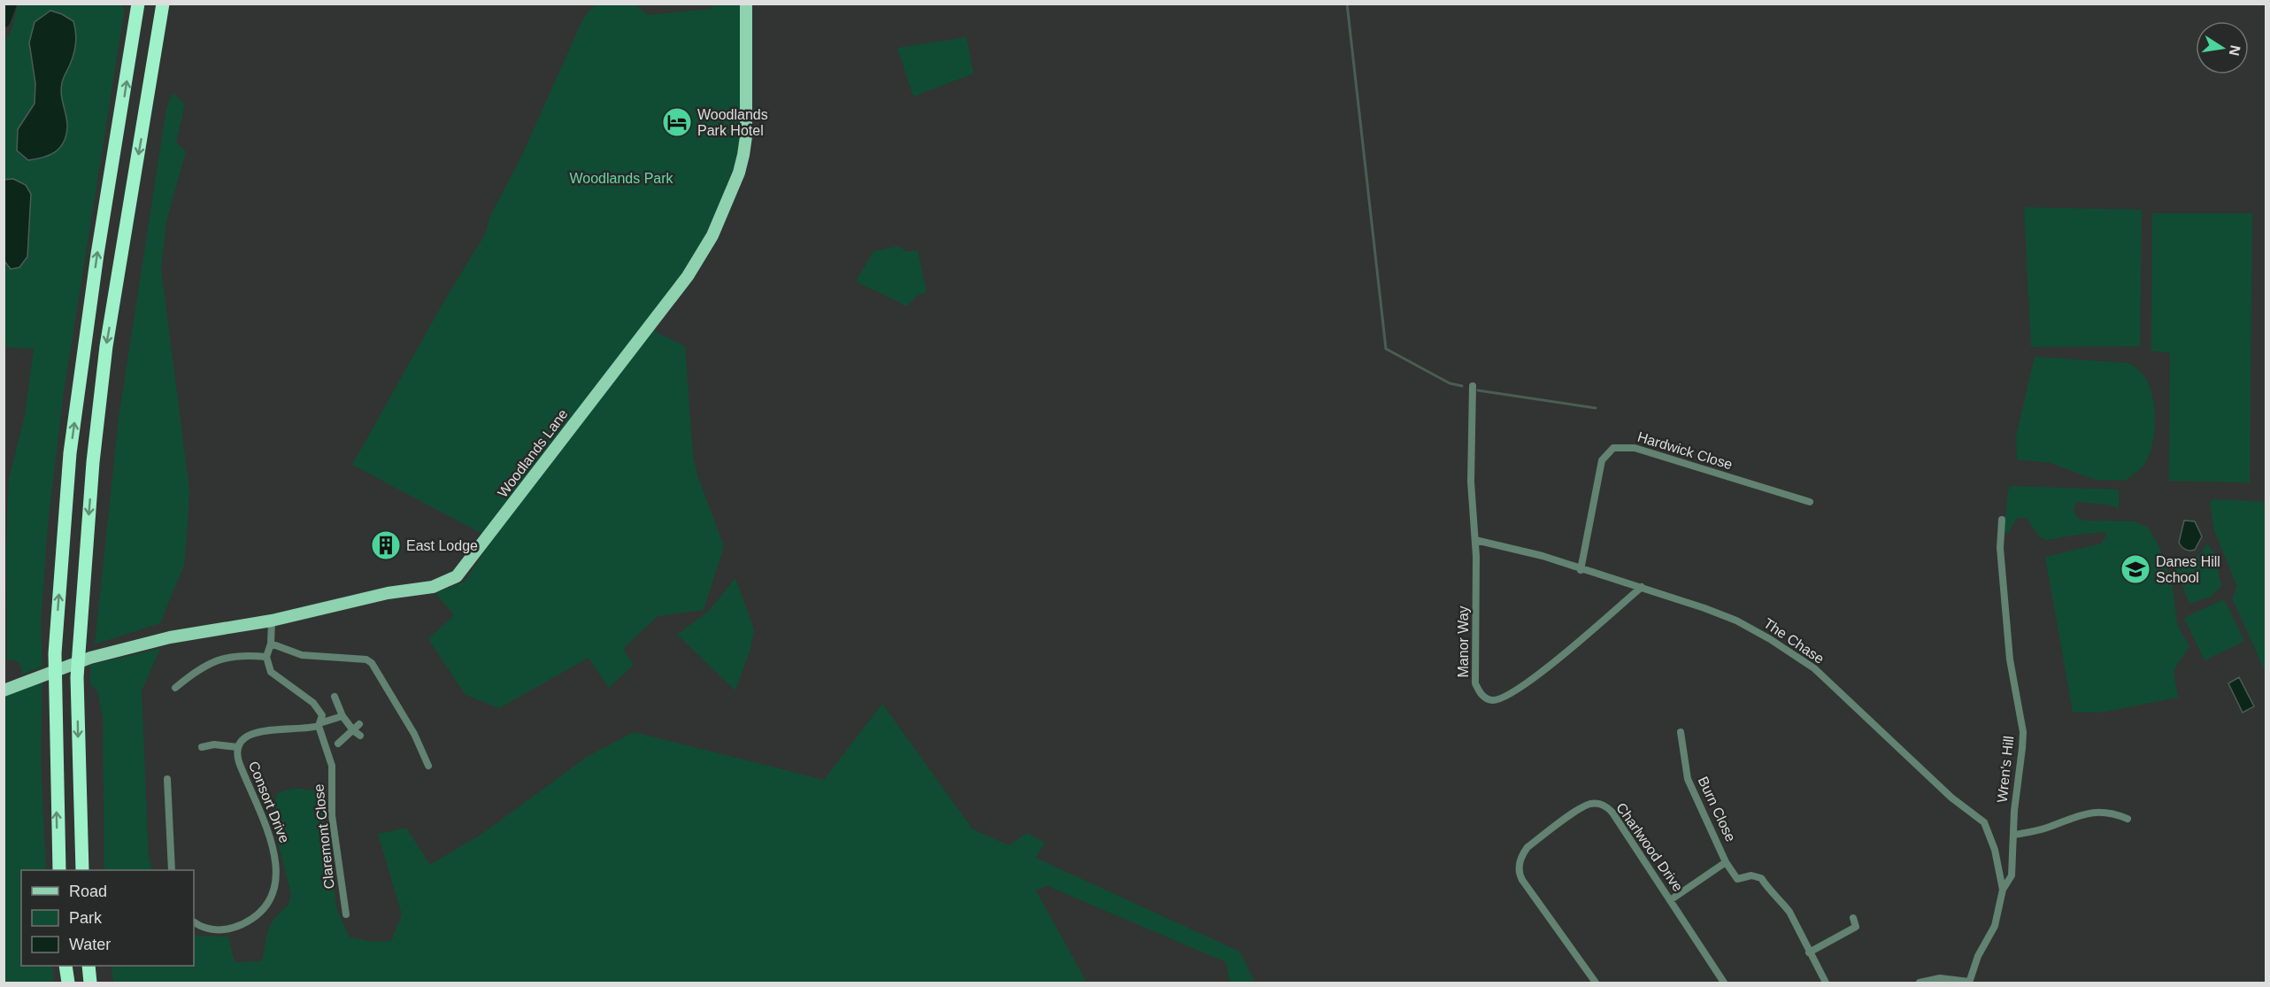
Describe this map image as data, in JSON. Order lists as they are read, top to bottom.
{
  "streets": {
    "main road": ["Woodlands Lane"],
    "street": [
      "Hardwick Close",
      "The Chase",
      "Manor Way",
      "Wren's Hill",
      "Consort Drive",
      "Burn Close",
      "Claremont Close",
      "Charlwood Drive"
    ]
  },
  "crossings": [
    ["Hardwick Close", "The Chase"],
    ["The Chase", "Manor Way"],
    ["The Chase", "Wren's Hill"],
    ["Consort Drive", "Claremont Close"],
    ["Burn Close", "Charlwood Drive"]
  ],
  "parks": ["Woodlands Park"],
  "places": {
    "hotel": ["Woodlands Park Hotel"],
    "building": ["East Lodge"],
    "school or university": ["Danes Hill School"]
  },
  "legend": ["Road", "Park", "Water"],
  "north": "right"
}
